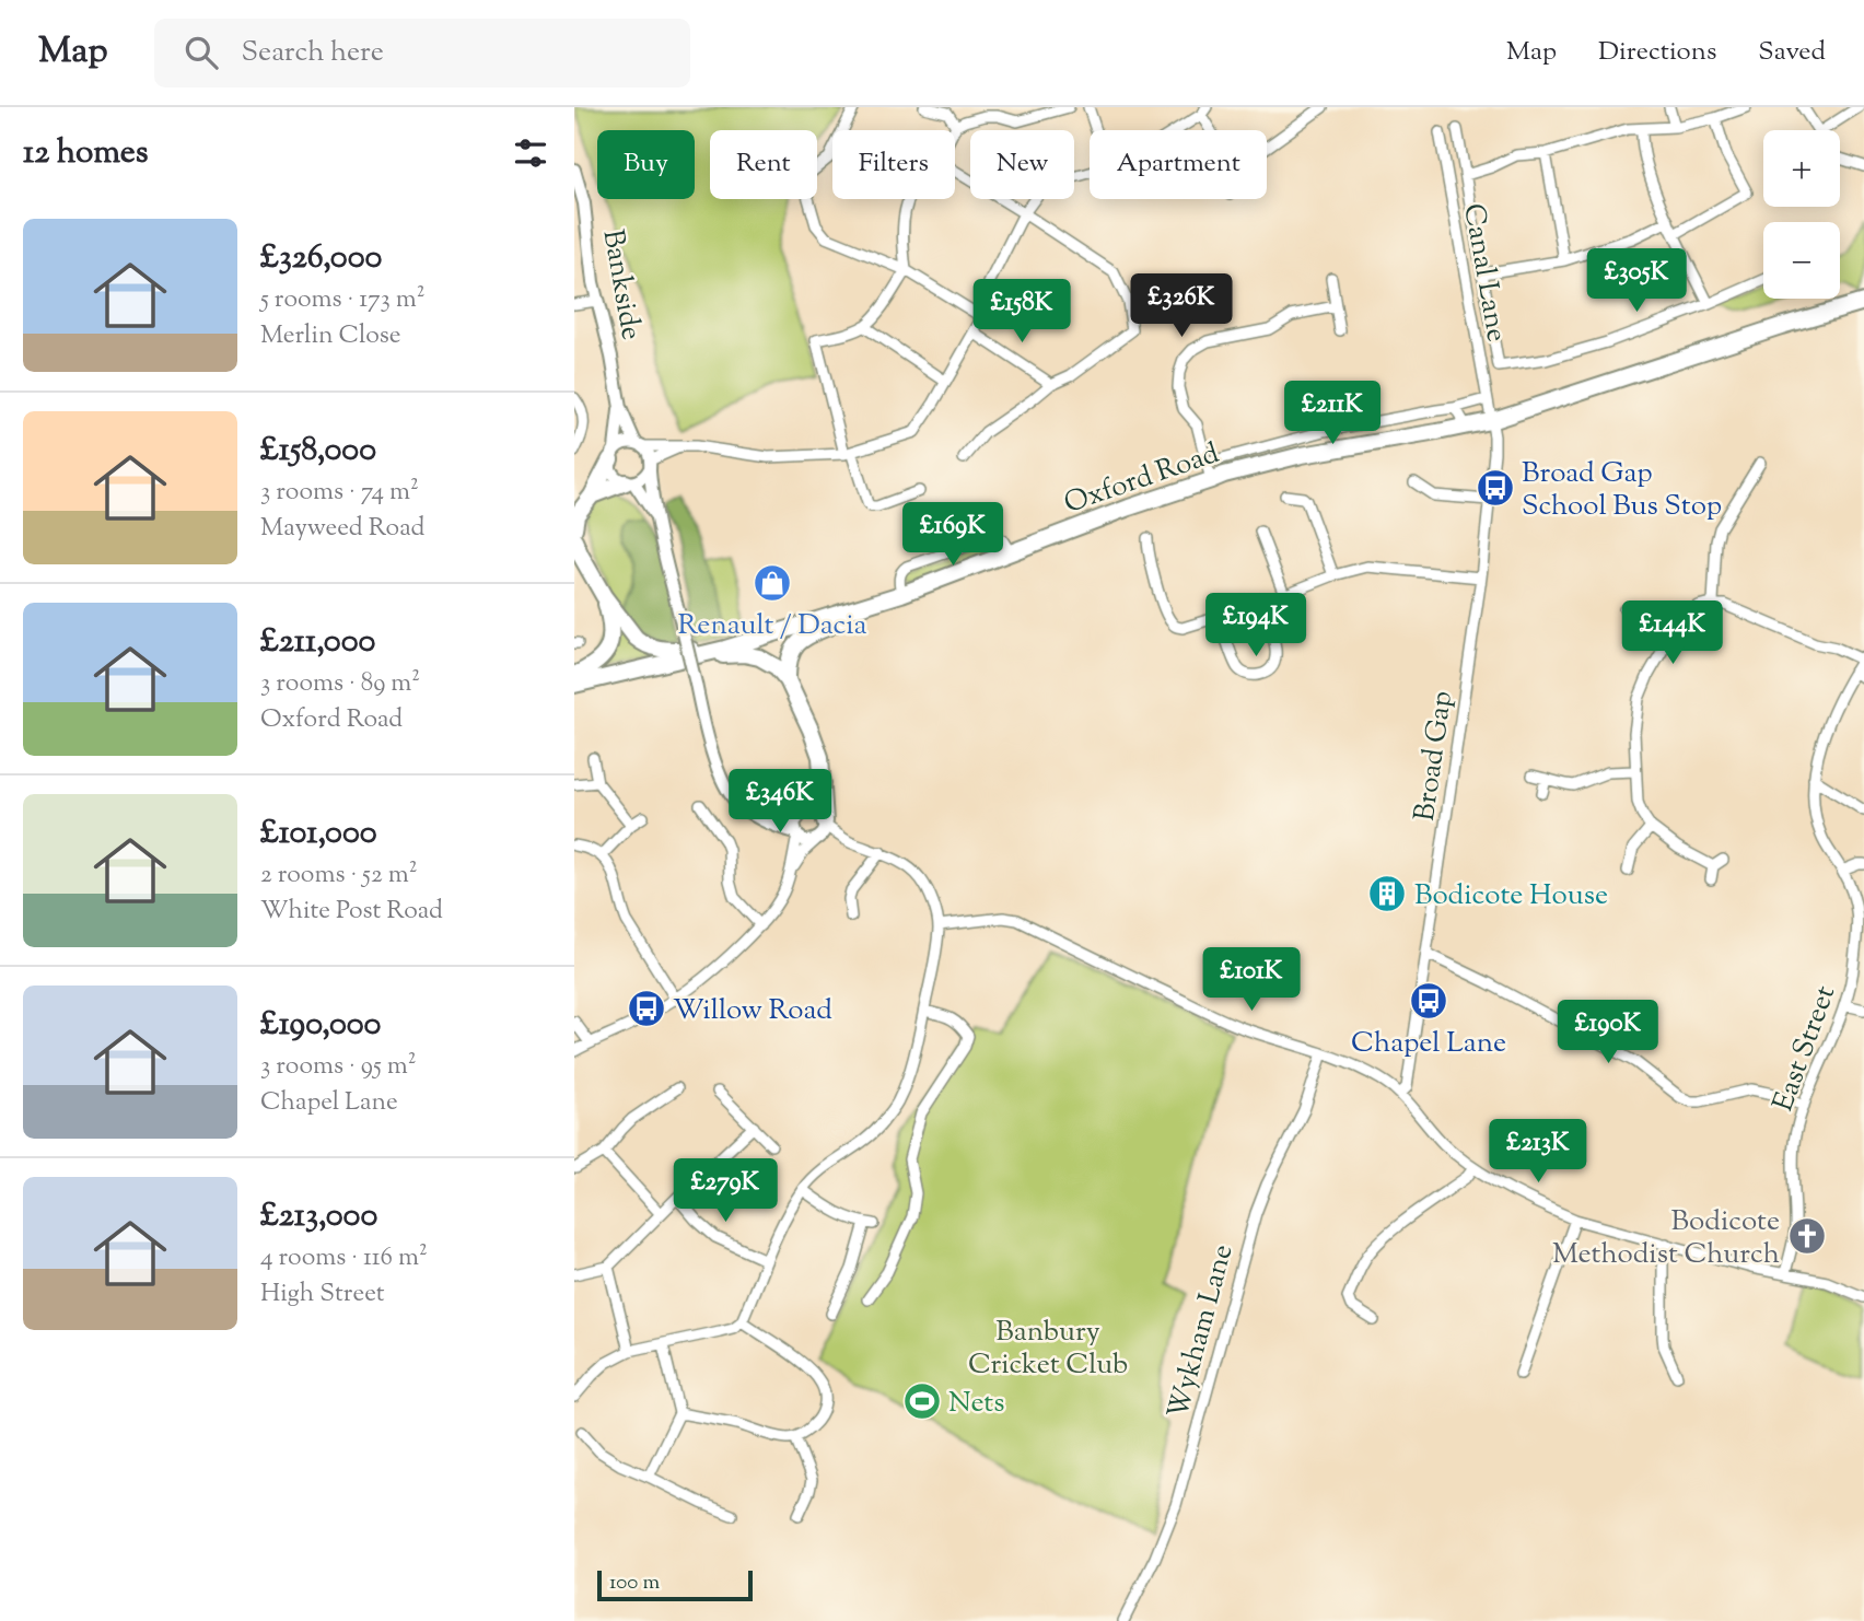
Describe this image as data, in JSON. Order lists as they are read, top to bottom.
{
  "streets": {
    "main road": ["Oxford Road"],
    "street": [
      "Canal Lane",
      "Bankside",
      "Broad Gap",
      "East Street",
      "Wykham Lane"
    ]
  },
  "crossings": [
    ["Canal Lane", "Oxford Road"],
    ["Canal Lane", "Broad Gap"],
    ["Oxford Road", "Broad Gap"]
  ],
  "parks": ["Banbury Cricket Club"],
  "places": {
    "bus stop": ["Broad Gap School Bus Stop", "Chapel Lane", "Willow Road"],
    "shop": ["Renault / Dacia"],
    "building": ["Bodicote House"],
    "church": ["Bodicote Methodist Church"],
    "sports": ["Nets"]
  },
  "scale_bar": "100 m",
  "page": {
    "header": "Map",
    "search": "Search here",
    "nav": ["Map", "Directions", "Saved"],
    "heading": "12 homes",
    "map_buttons": ["+", "−"],
    "chip": [
      "Buy",
      "Rent",
      "Filters",
      "New",
      "Apartment"
    ],
    "list": [
      {
        "name": "£326,000",
        "note": "5 rooms · 173 m² · Merlin Close"
      },
      {
        "name": "£158,000",
        "note": "3 rooms · 74 m² · Mayweed Road"
      },
      {
        "name": "£211,000",
        "note": "3 rooms · 89 m² · Oxford Road"
      },
      {
        "name": "£101,000",
        "note": "2 rooms · 52 m² · White Post Road"
      },
      {
        "name": "£190,000",
        "note": "3 rooms · 95 m² · Chapel Lane"
      },
      {
        "name": "£213,000",
        "note": "4 rooms · 116 m² · High Street"
      }
    ],
    "price": [
      "£305K",
      "£326K",
      "£158K",
      "£211K",
      "£169K",
      "£194K",
      "£144K",
      "£346K",
      "£101K",
      "£190K",
      "£213K",
      "£279K"
    ],
    "scale": "100 m"
  }
}
